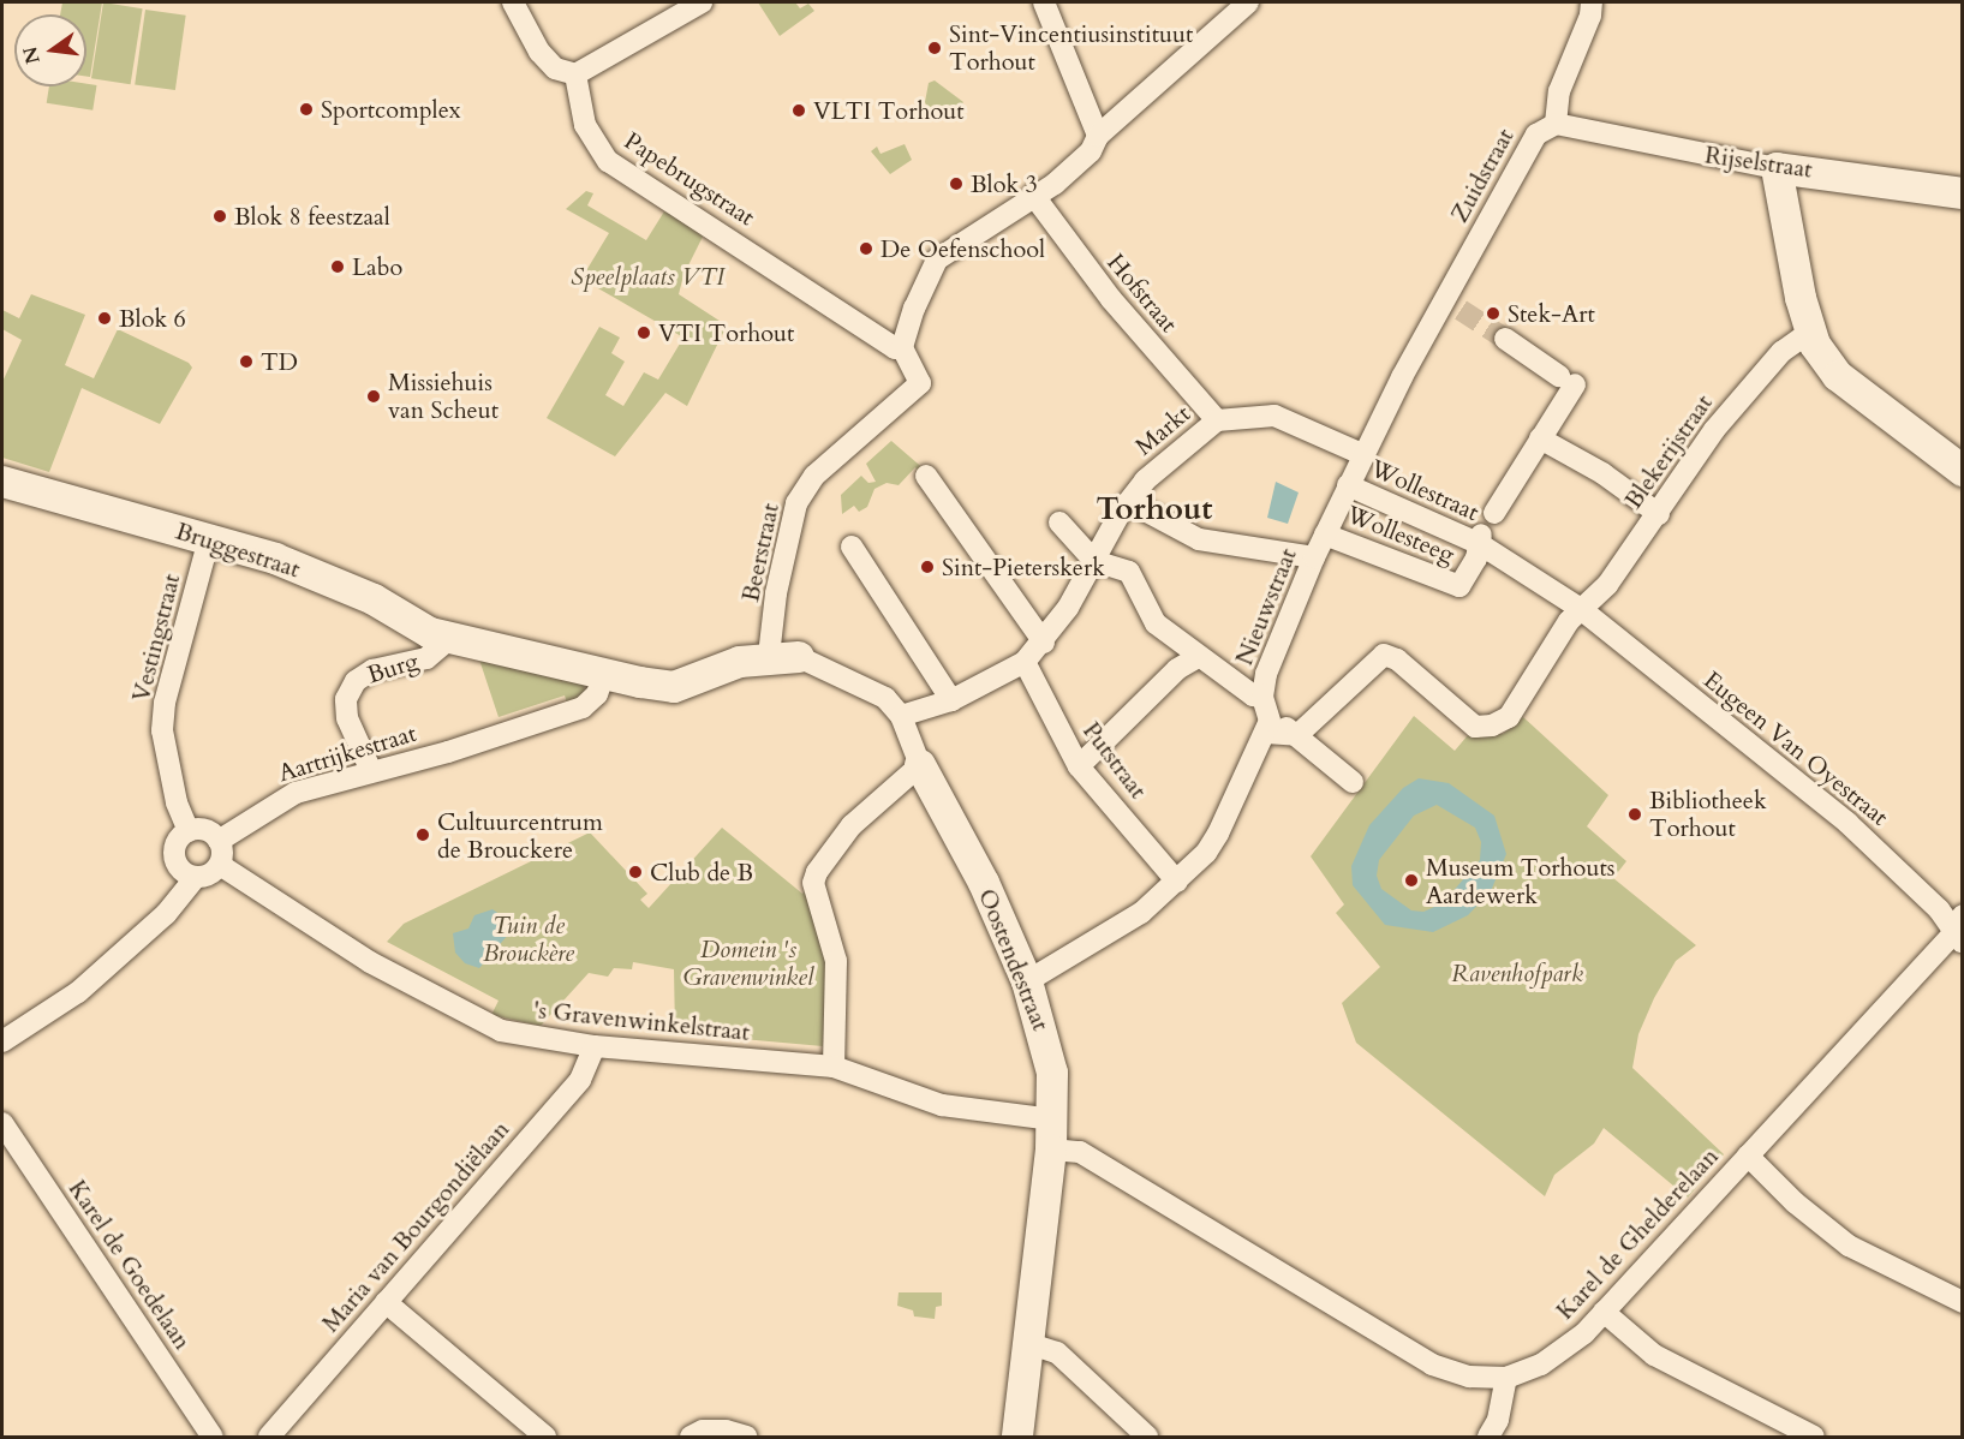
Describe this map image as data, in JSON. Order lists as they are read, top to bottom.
{
  "streets": {
    "street": [
      "Rijselstraat",
      "Zuidstraat",
      "Papebrugstraat",
      "Hofstraat",
      "Markt",
      "Blekerijstraat",
      "Wollestraat",
      "Wollesteeg",
      "Bruggestraat",
      "Beerstraat",
      "Nieuwstraat",
      "Vestingstraat",
      "Burg",
      "Eugeen Van Oyestraat",
      "Aartrijkestraat",
      "Putstraat",
      "Oostendestraat",
      "'s Gravenwinkelstraat",
      "Maria van Bourgondiëlaan",
      "Karel de Ghelderelaan",
      "Karel de Goedelaan"
    ]
  },
  "crossings": [
    ["Rijselstraat", "Zuidstraat"],
    ["Zuidstraat", "Markt"],
    ["Zuidstraat", "Nieuwstraat"],
    ["Papebrugstraat", "Beerstraat"],
    ["Hofstraat", "Markt"],
    ["Markt", "Nieuwstraat"],
    ["Markt", "Putstraat"],
    ["Markt", "Oostendestraat"],
    ["Blekerijstraat", "Wollestraat"],
    ["Blekerijstraat", "Eugeen Van Oyestraat"],
    ["Wollestraat", "Wollesteeg"],
    ["Wollestraat", "Nieuwstraat"],
    ["Wollestraat", "Eugeen Van Oyestraat"],
    ["Wollesteeg", "Nieuwstraat"],
    ["Bruggestraat", "Vestingstraat"],
    ["Bruggestraat", "Burg"],
    ["Vestingstraat", "Aartrijkestraat"],
    ["Vestingstraat", "'s Gravenwinkelstraat"],
    ["Burg", "Aartrijkestraat"],
    ["Eugeen Van Oyestraat", "Karel de Ghelderelaan"],
    ["Aartrijkestraat", "'s Gravenwinkelstraat"],
    ["Oostendestraat", "'s Gravenwinkelstraat"],
    ["Oostendestraat", "Karel de Ghelderelaan"],
    ["'s Gravenwinkelstraat", "Maria van Bourgondiëlaan"],
    ["'s Gravenwinkelstraat", "Karel de Ghelderelaan"]
  ],
  "districts": ["Torhout"],
  "parks": [
    "Speelplaats VTI",
    "Tuin de Brouckère",
    "Domein 's Gravenwinkel",
    "Ravenhofpark"
  ],
  "places": [
    "Sint-Vincentiusinstituut Torhout",
    "Sportcomplex",
    "VLTI Torhout",
    "Blok 3",
    "Blok 8 feestzaal",
    "De Oefenschool",
    "Labo",
    "Stek-Art",
    "Blok 6",
    "VTI Torhout",
    "TD",
    "Missiehuis van Scheut",
    "Sint-Pieterskerk",
    "Bibliotheek Torhout",
    "Cultuurcentrum de Brouckere",
    "Club de B",
    "Museum Torhouts Aardewerk"
  ],
  "north": "left"
}
